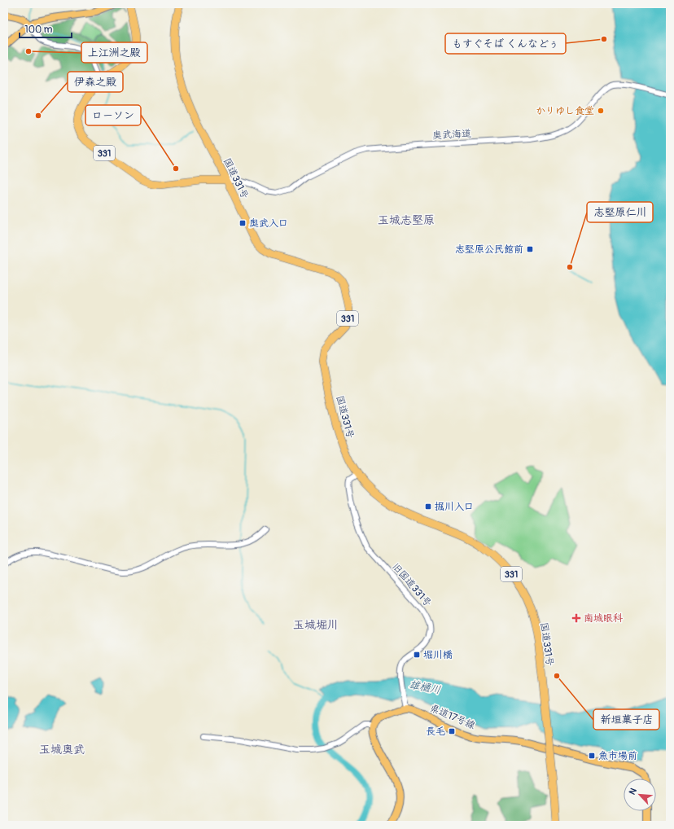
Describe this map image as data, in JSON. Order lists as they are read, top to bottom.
{
  "streets": {
    "highway": ["331", "国道331号"],
    "main road": ["県道17号線"],
    "street": ["奥武海道", "旧国道331号"]
  },
  "crossings": [
    ["奥武海道", "331"],
    ["奥武海道", "国道331号"],
    ["331", "国道331号"],
    ["国道331号", "旧国道331号"],
    ["旧国道331号", "県道17号線"]
  ],
  "districts": ["玉城志堅原", "玉城堀川", "玉城奥武"],
  "water": ["雄樋川"],
  "places": {
    "other": [
      "もすぐそば くんなどぅ",
      "上江洲之殿",
      "かりゆし食堂",
      "伊森之殿",
      "ローソン",
      "志堅原仁川",
      "新垣菓子店"
    ],
    "transit": [
      "奥武入口",
      "志堅原公民館前",
      "掘川入口",
      "堀川橋",
      "長毛",
      "魚市場前"
    ],
    "health": ["南城眼科"]
  },
  "scale_bar": "100 m",
  "north": "top left"
}
